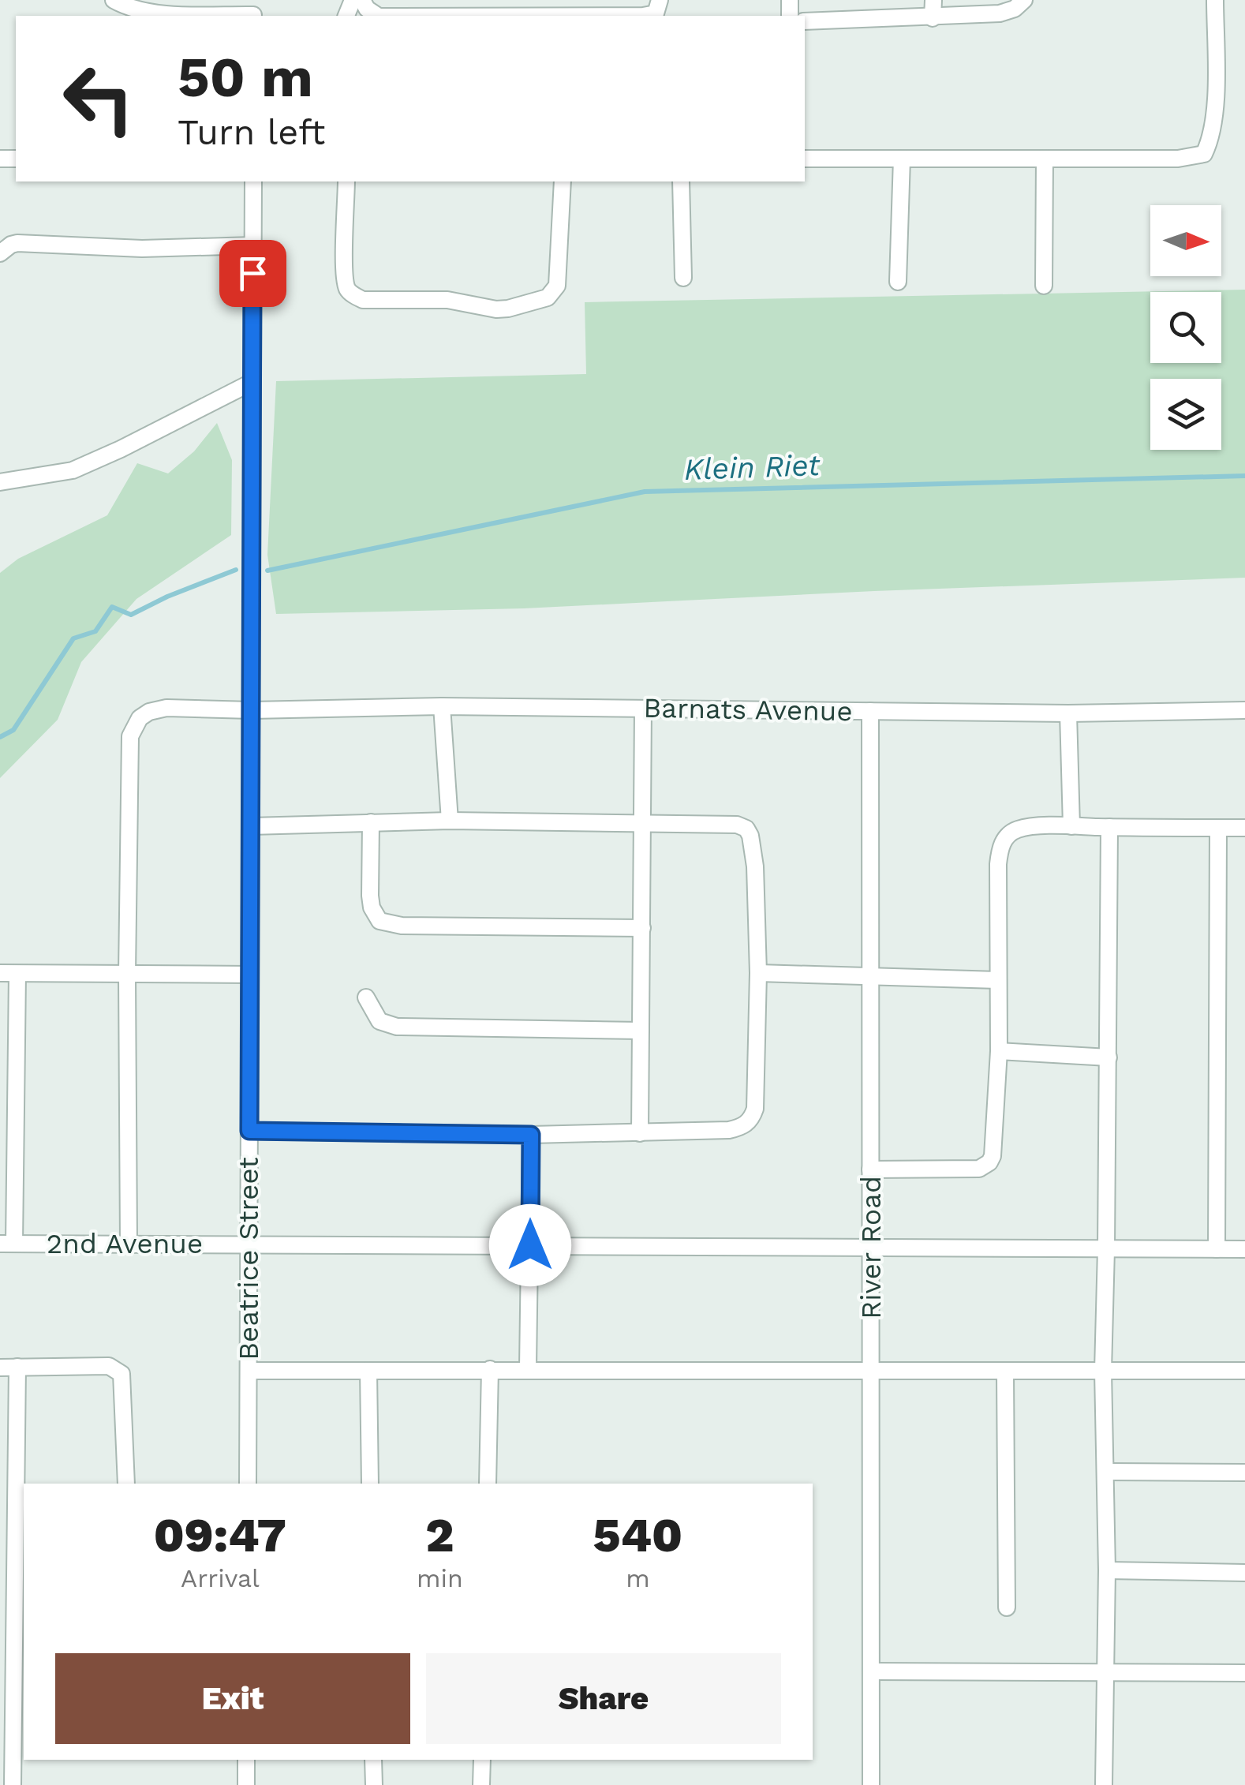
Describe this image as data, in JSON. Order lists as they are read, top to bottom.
{
  "streets": {
    "street": [
      "Barnats Avenue",
      "2nd Avenue",
      "River Road",
      "Beatrice Street"
    ]
  },
  "crossings": [
    ["Barnats Avenue", "River Road"],
    ["Barnats Avenue", "Beatrice Street"],
    ["2nd Avenue", "River Road"],
    ["2nd Avenue", "Beatrice Street"]
  ],
  "water": ["Klein Riet"],
  "north": "right",
  "page": {
    "turn": ["50 m", "Turn left"],
    "eta": [
      "09:47",
      "Arrival",
      "2",
      "min",
      "540",
      "m"
    ],
    "buttons": ["Exit", "Share"]
  }
}
